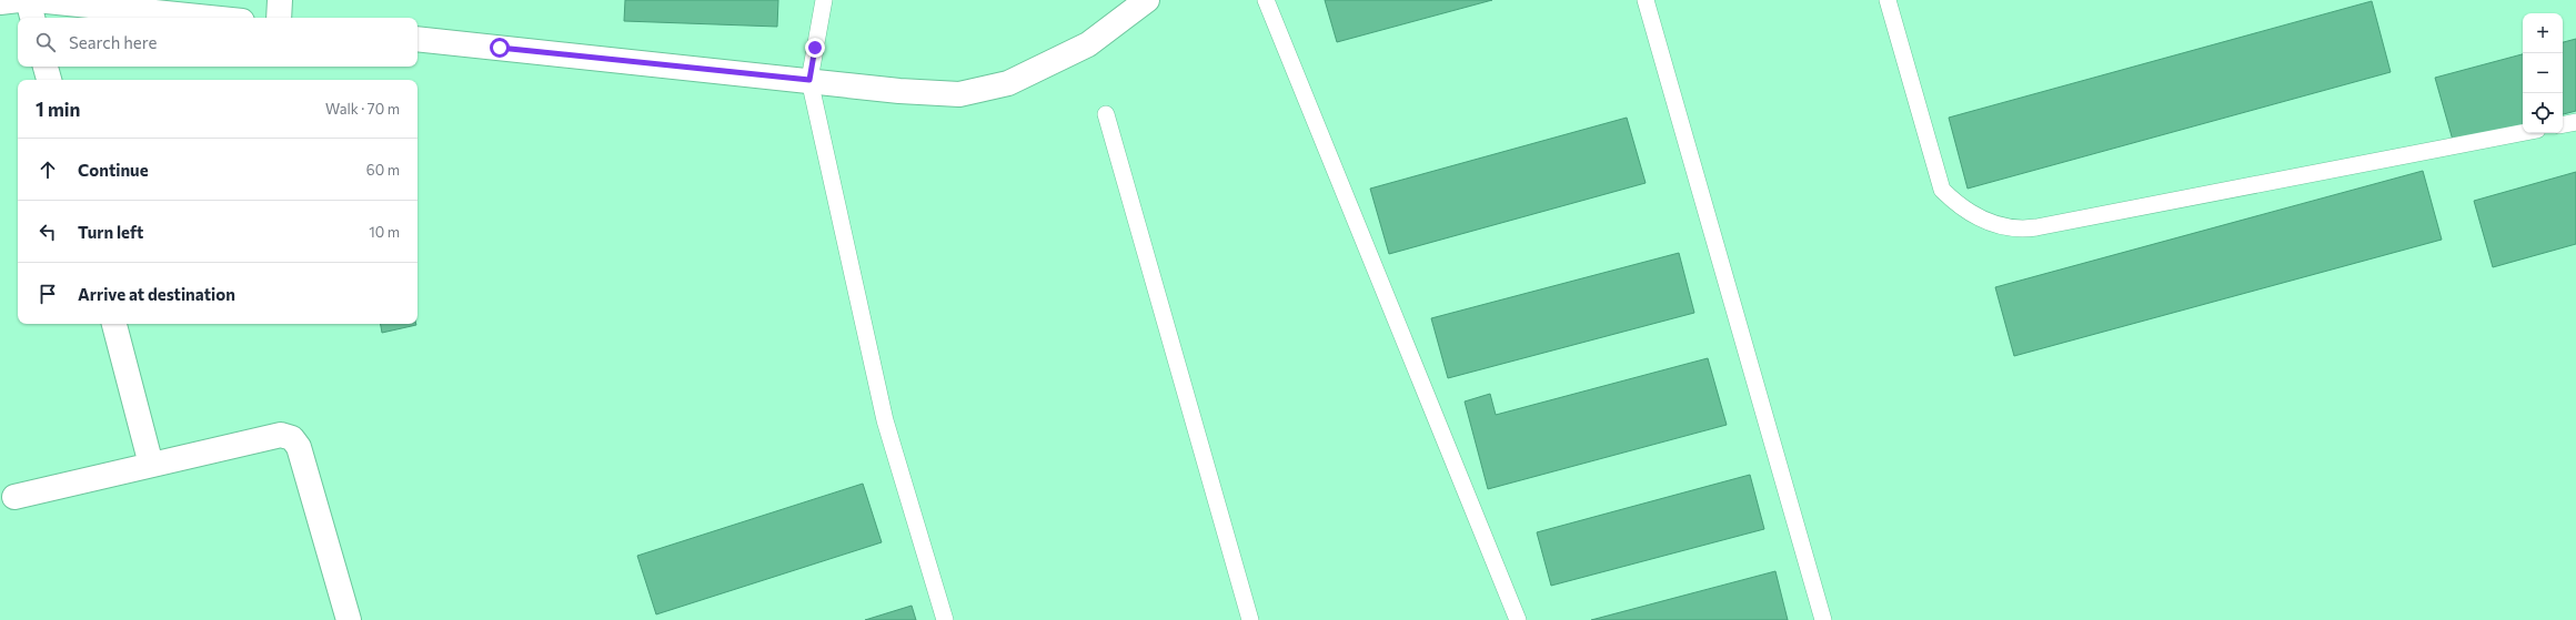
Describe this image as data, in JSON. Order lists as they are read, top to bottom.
{
  "page": {
    "map_buttons": ["+", "−"],
    "search": "Search here",
    "heading": ["1 min", "Walk · 70 m"],
    "list": [
      ["Continue", "60 m"],
      ["Turn left", "10 m"],
      "Arrive at destination"
    ]
  }
}
